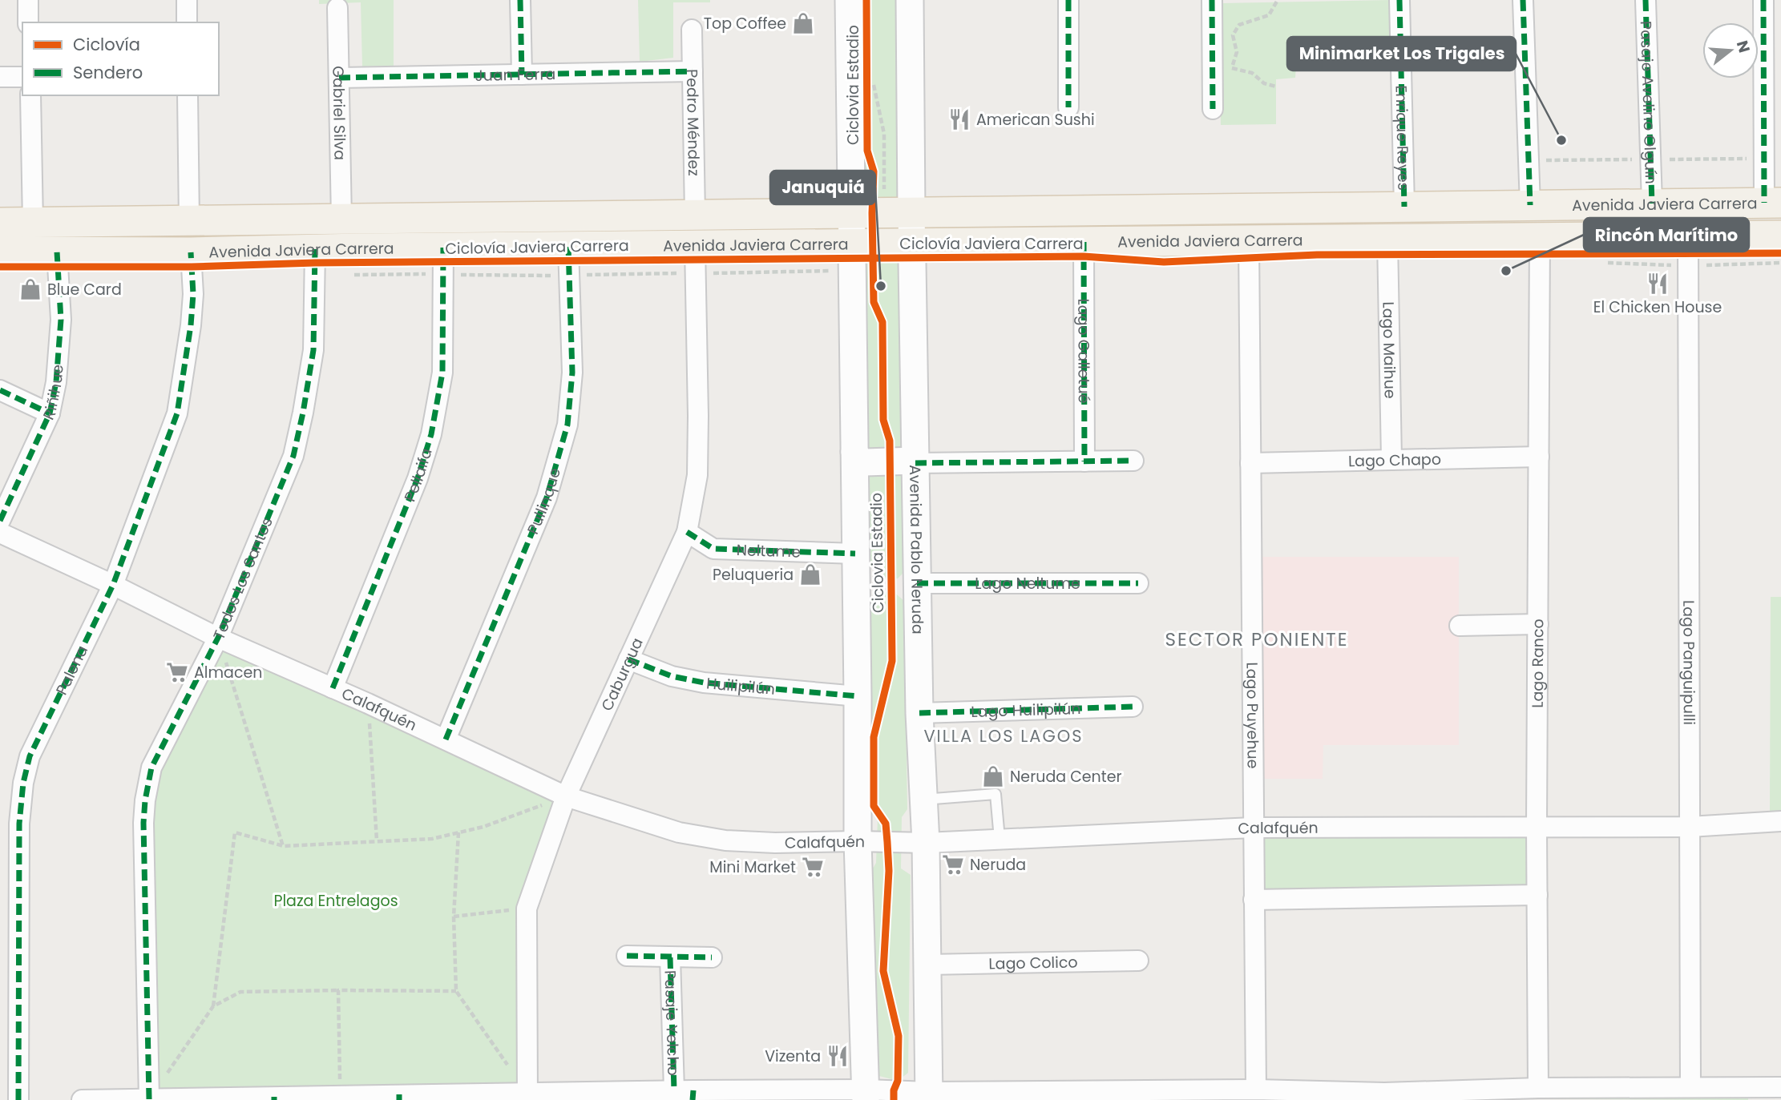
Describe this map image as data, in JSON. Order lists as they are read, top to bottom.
{
  "streets": {
    "main road": ["Avenida Javiera Carrera", "Avenida Pablo Neruda"],
    "street": [
      "Juan Ferra",
      "Pasaje Avelino Olguín",
      "Gabriel Silva",
      "Pedro Méndez",
      "Enrique Reyes",
      "Lago Maihue",
      "Lago Galletué",
      "Riñihue",
      "Lago Chapo",
      "Pellaifa",
      "Pullinque",
      "Neltume",
      "Todos Los Santos",
      "Lago Neltume",
      "Lago Panguipulli",
      "Lago Ranco",
      "Palena",
      "Caburgua",
      "Huilipilún",
      "Calafquén",
      "Lago Huilipilún",
      "Lago Puyehue",
      "Lago Colico",
      "Pasaje Yelcho"
    ],
    "cycle path": ["Ciclovia Estadio", "Ciclovía Javiera Carrera"]
  },
  "crossings": [
    ["Juan Ferra", "Gabriel Silva"],
    ["Juan Ferra", "Pedro Méndez"],
    ["Pasaje Avelino Olguín", "Avenida Javiera Carrera"],
    ["Gabriel Silva", "Avenida Javiera Carrera"],
    ["Pedro Méndez", "Avenida Javiera Carrera"],
    ["Enrique Reyes", "Avenida Javiera Carrera"],
    ["Avenida Javiera Carrera", "Lago Maihue"],
    ["Avenida Javiera Carrera", "Lago Galletué"],
    ["Avenida Javiera Carrera", "Riñihue"],
    ["Avenida Javiera Carrera", "Pellaifa"],
    ["Avenida Javiera Carrera", "Pullinque"],
    ["Avenida Javiera Carrera", "Avenida Pablo Neruda"],
    ["Avenida Javiera Carrera", "Todos Los Santos"],
    ["Avenida Javiera Carrera", "Lago Panguipulli"],
    ["Avenida Javiera Carrera", "Lago Ranco"],
    ["Avenida Javiera Carrera", "Palena"],
    ["Avenida Javiera Carrera", "Caburgua"],
    ["Avenida Javiera Carrera", "Lago Puyehue"],
    ["Lago Maihue", "Lago Chapo"],
    ["Lago Chapo", "Lago Ranco"],
    ["Lago Chapo", "Lago Puyehue"],
    ["Pellaifa", "Calafquén"],
    ["Pullinque", "Calafquén"],
    ["Neltume", "Caburgua"],
    ["Avenida Pablo Neruda", "Lago Neltume"],
    ["Avenida Pablo Neruda", "Calafquén"],
    ["Avenida Pablo Neruda", "Lago Huilipilún"],
    ["Avenida Pablo Neruda", "Lago Colico"],
    ["Todos Los Santos", "Calafquén"],
    ["Lago Panguipulli", "Calafquén"],
    ["Lago Ranco", "Calafquén"],
    ["Palena", "Calafquén"],
    ["Caburgua", "Huilipilún"],
    ["Caburgua", "Calafquén"],
    ["Calafquén", "Lago Puyehue"]
  ],
  "districts": ["SECTOR PONIENTE", "VILLA LOS LAGOS"],
  "parks": ["Plaza Entrelagos"],
  "places": {
    "shop": [
      "Top Coffee",
      "Blue Card",
      "Peluqueria",
      "Neruda Center"
    ],
    "restaurant": ["American Sushi", "El Chicken House", "Vizenta"],
    "other": ["Minimarket Los Trigales", "Rincón Marítimo", "Januquiá"],
    "supermarket": ["Almacen", "Neruda", "Mini Market"]
  },
  "legend": ["Ciclovía", "Sendero"],
  "north": "right"
}
